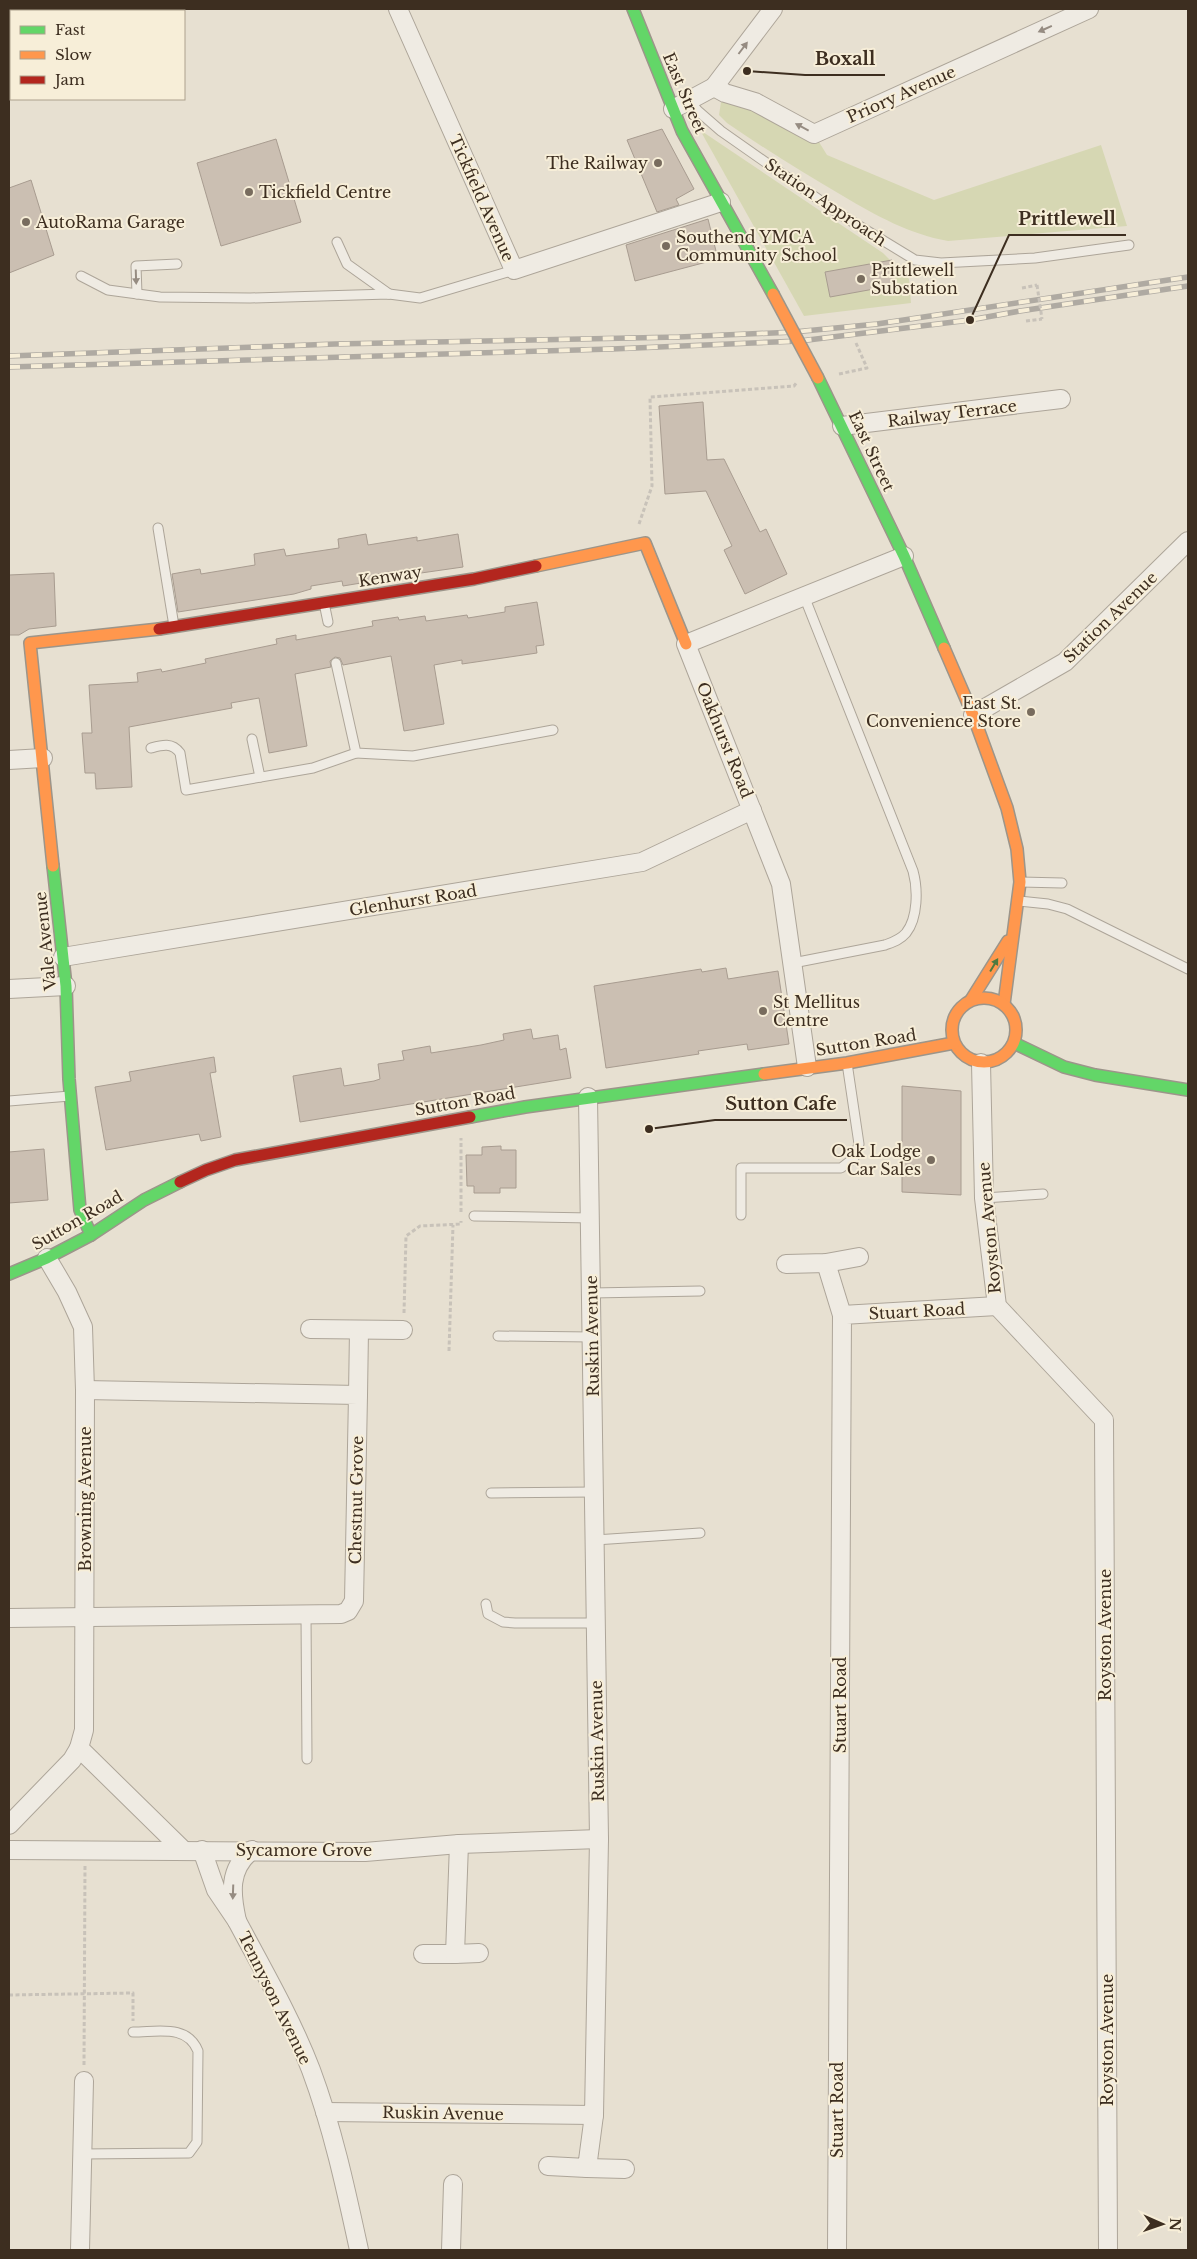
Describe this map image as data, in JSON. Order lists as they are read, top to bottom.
{
  "streets": {
    "main road": [
      "East Street",
      "Kenway",
      "Vale Avenue",
      "Sutton Road"
    ],
    "street": [
      "Priory Avenue",
      "Tickfield Avenue",
      "Railway Terrace",
      "Station Avenue",
      "Oakhurst Road",
      "Glenhurst Road",
      "Royston Avenue",
      "Stuart Road",
      "Ruskin Avenue",
      "Browning Avenue",
      "Chestnut Grove",
      "Sycamore Grove",
      "Tennyson Avenue"
    ],
    "lane": ["Station Approach"]
  },
  "crossings": [
    ["East Street", "Tickfield Avenue"],
    ["East Street", "Railway Terrace"],
    ["East Street", "Station Avenue"],
    ["East Street", "Sutton Road"],
    ["East Street", "Royston Avenue"],
    ["Kenway", "Vale Avenue"],
    ["Oakhurst Road", "Glenhurst Road"],
    ["Oakhurst Road", "Sutton Road"],
    ["Glenhurst Road", "Vale Avenue"],
    ["Vale Avenue", "Sutton Road"],
    ["Sutton Road", "Royston Avenue"],
    ["Sutton Road", "Ruskin Avenue"],
    ["Sutton Road", "Browning Avenue"],
    ["Royston Avenue", "Stuart Road"],
    ["Ruskin Avenue", "Sycamore Grove"],
    ["Ruskin Avenue", "Tennyson Avenue"],
    ["Browning Avenue", "Chestnut Grove"],
    ["Sycamore Grove", "Tennyson Avenue"]
  ],
  "one_way": ["Priory Avenue"],
  "places": [
    "Boxall",
    "The Railway",
    "Tickfield Centre",
    "AutoRama Garage",
    "Southend YMCA Community School",
    "Prittlewell Substation",
    "Prittlewell",
    "East St. Convenience Store",
    "St Mellitus Centre",
    "Sutton Cafe",
    "Oak Lodge Car Sales"
  ],
  "legend": ["Fast", "Slow", "Jam"],
  "north": "right"
}
